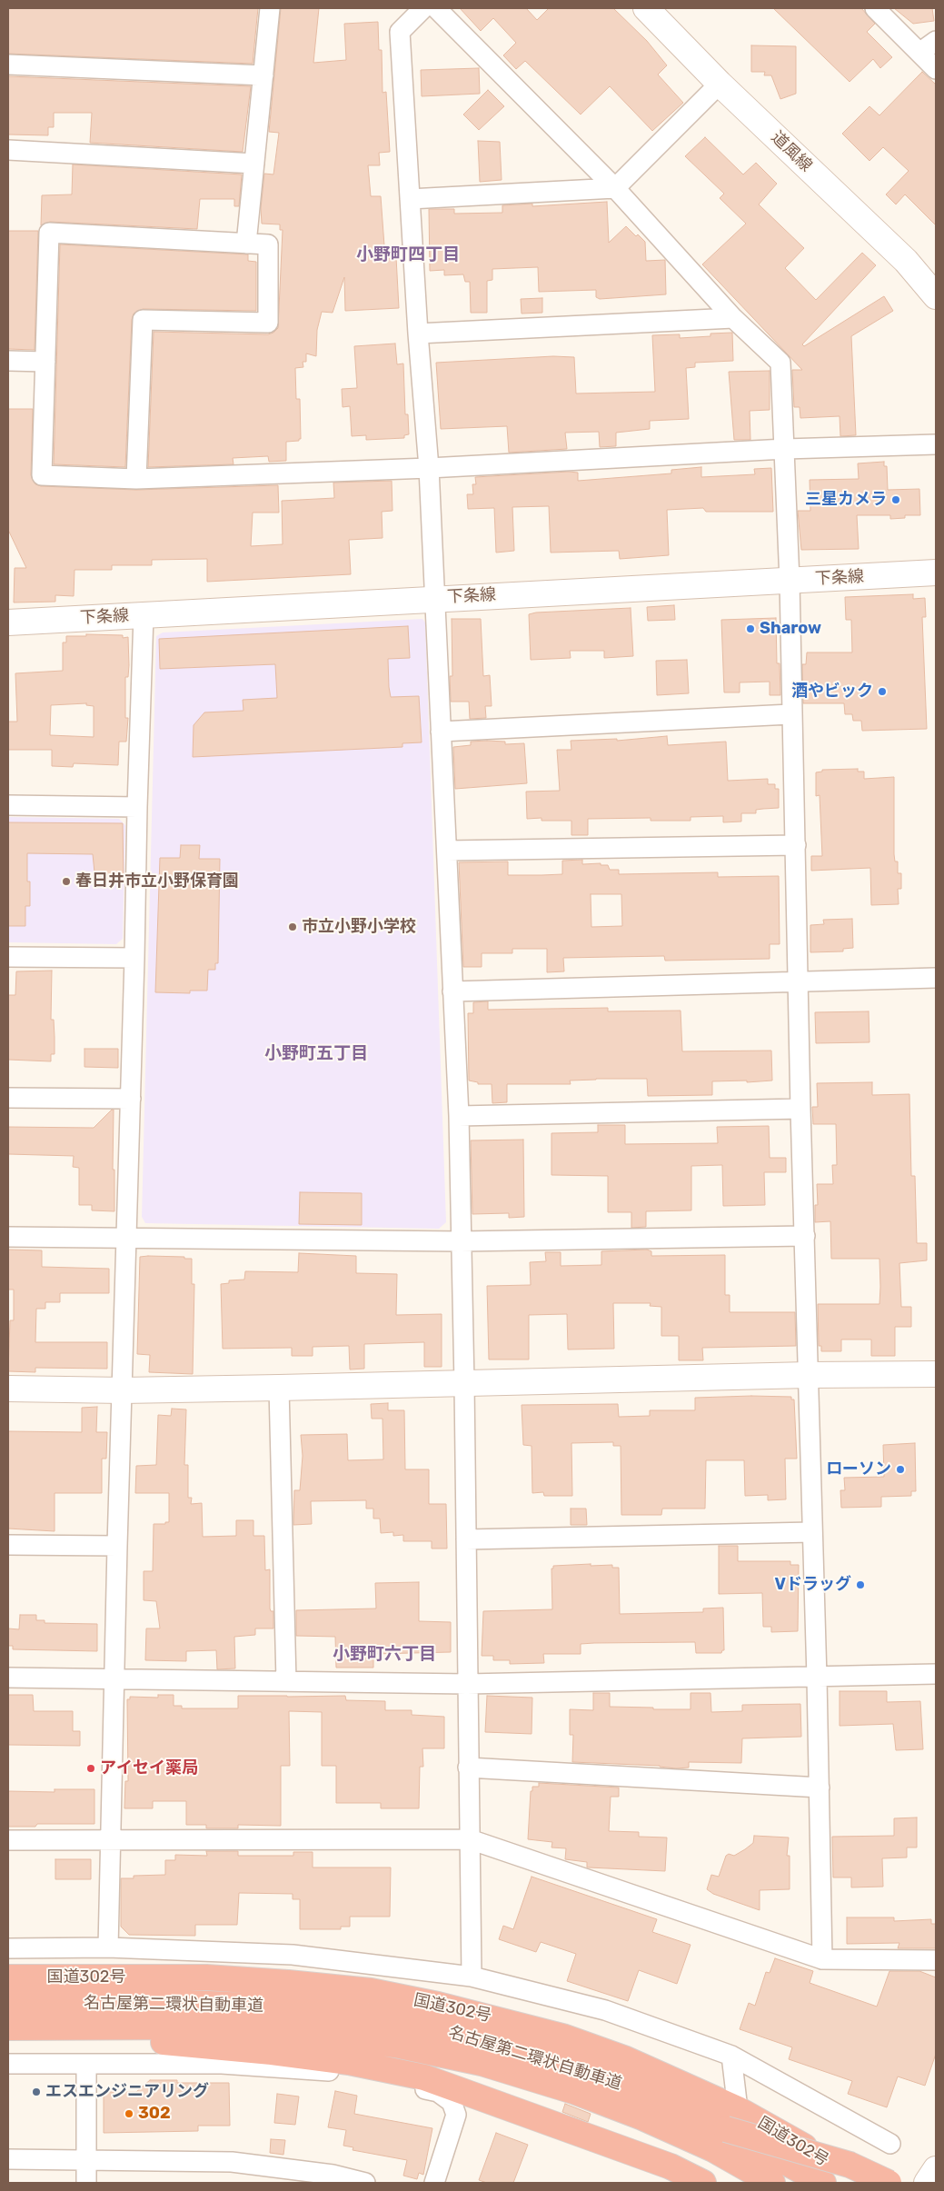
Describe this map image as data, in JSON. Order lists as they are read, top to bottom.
{
  "streets": {
    "highway": ["国道302号", "名古屋第二環状自動車道"],
    "street": ["道風線", "下条線"]
  },
  "crossings": [
    ["国道302号", "名古屋第二環状自動車道"]
  ],
  "districts": ["小野町四丁目", "小野町五丁目", "小野町六丁目"],
  "places": [
    "三星カメラ",
    "Sharow",
    "酒やビック",
    "春日井市立小野保育園",
    "市立小野小学校",
    "ローソン",
    "Vドラッグ",
    "アイセイ薬局",
    "エスエンジニアリング",
    "302"
  ]
}
